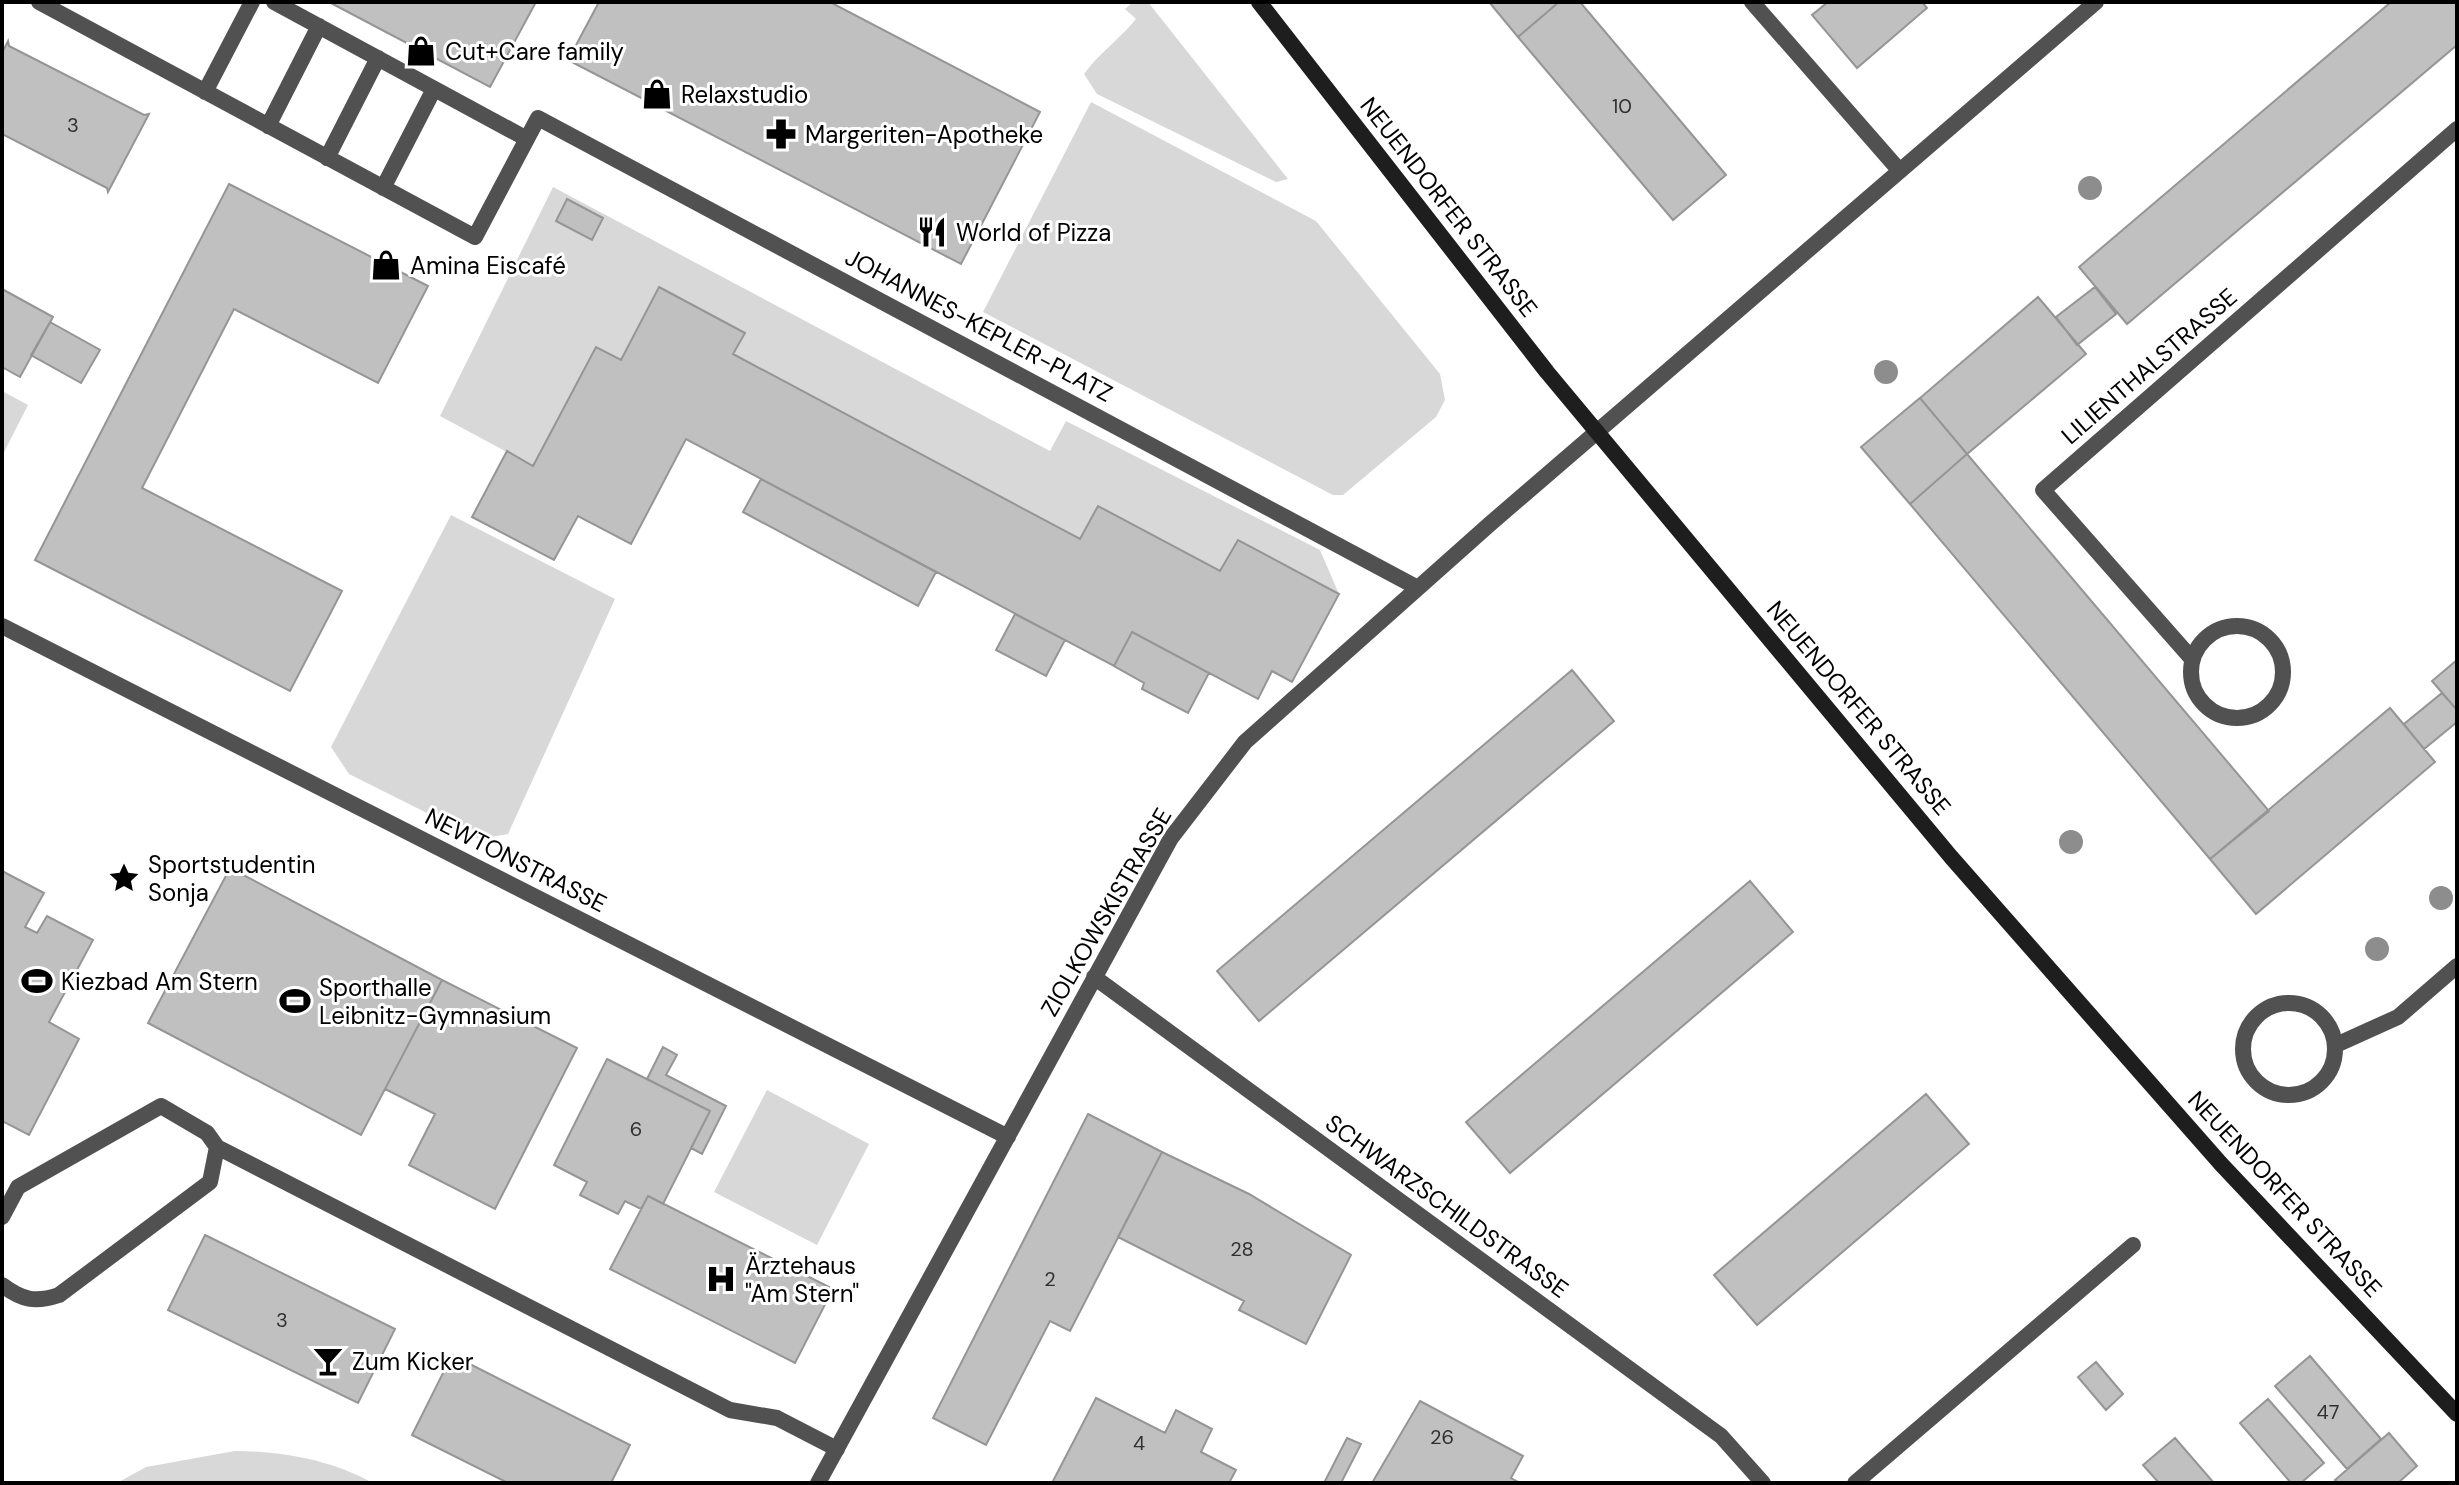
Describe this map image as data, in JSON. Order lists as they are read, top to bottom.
{
  "streets": {
    "street": [
      "NEUENDORFER STRASSE",
      "JOHANNES-KEPLER-PLATZ",
      "LILIENTHALSTRASSE",
      "NEWTONSTRASSE",
      "ZIOLKOWSKISTRASSE",
      "SCHWARZSCHILDSTRASSE"
    ]
  },
  "crossings": [
    ["NEUENDORFER STRASSE", "ZIOLKOWSKISTRASSE"],
    ["JOHANNES-KEPLER-PLATZ", "ZIOLKOWSKISTRASSE"],
    ["NEWTONSTRASSE", "ZIOLKOWSKISTRASSE"],
    ["ZIOLKOWSKISTRASSE", "SCHWARZSCHILDSTRASSE"]
  ],
  "places": {
    "shop": ["Cut+Care family", "Relaxstudio", "Amina Eiscafé"],
    "pharmacy": ["Margeriten-Apotheke"],
    "restaurant": ["World of Pizza"],
    "place": ["Sportstudentin Sonja"],
    "sports": ["Kiezbad Am Stern", "Sporthalle Leibnitz-Gymnasium"],
    "hospital": ["Ärztehaus \"Am Stern\""],
    "bar": ["Zum Kicker"]
  },
  "house_numbers": [
    "10",
    "3",
    "6",
    "28",
    "2",
    "3",
    "47",
    "26",
    "4"
  ]
}
